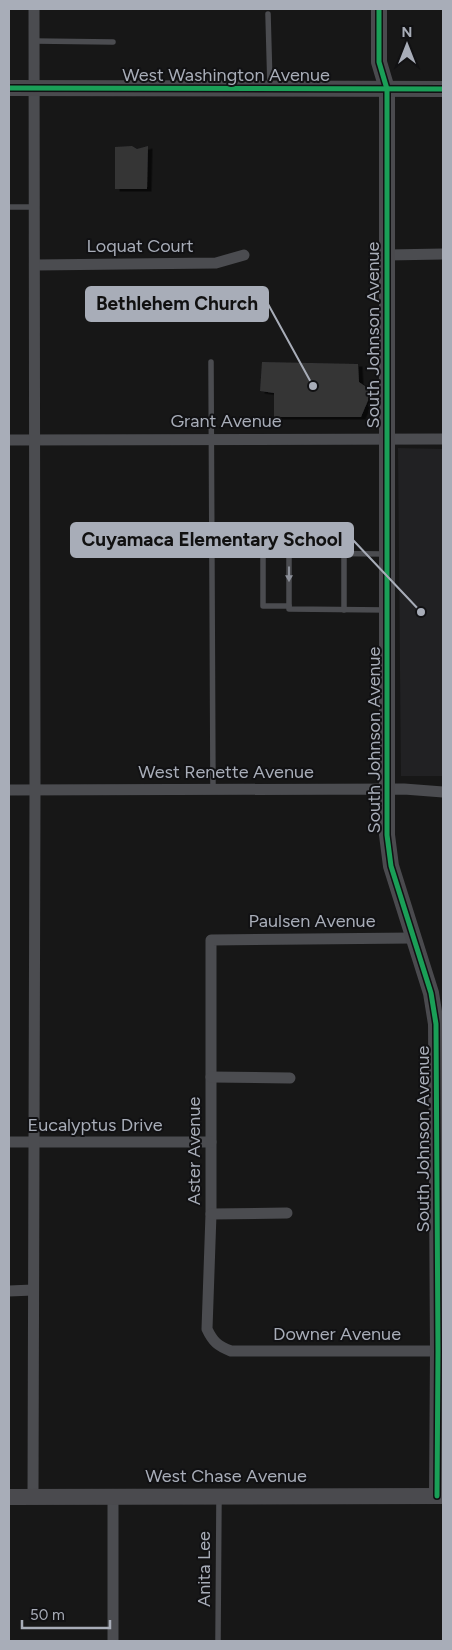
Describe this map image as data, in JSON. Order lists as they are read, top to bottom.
{
  "streets": {
    "street": [
      "West Washington Avenue",
      "Loquat Court",
      "South Johnson Avenue",
      "Grant Avenue",
      "West Renette Avenue",
      "Paulsen Avenue",
      "Eucalyptus Drive",
      "Aster Avenue",
      "Downer Avenue",
      "West Chase Avenue"
    ],
    "lane": ["Anita Lee"]
  },
  "crossings": [
    ["West Washington Avenue", "South Johnson Avenue"],
    ["South Johnson Avenue", "Grant Avenue"],
    ["South Johnson Avenue", "West Renette Avenue"],
    ["South Johnson Avenue", "Paulsen Avenue"],
    ["South Johnson Avenue", "Downer Avenue"],
    ["South Johnson Avenue", "West Chase Avenue"],
    ["Paulsen Avenue", "Aster Avenue"],
    ["Eucalyptus Drive", "Aster Avenue"],
    ["Aster Avenue", "Downer Avenue"],
    ["West Chase Avenue", "Anita Lee"]
  ],
  "places": ["Bethlehem Church", "Cuyamaca Elementary School"],
  "scale_bar": "50 m",
  "north": "top"
}
